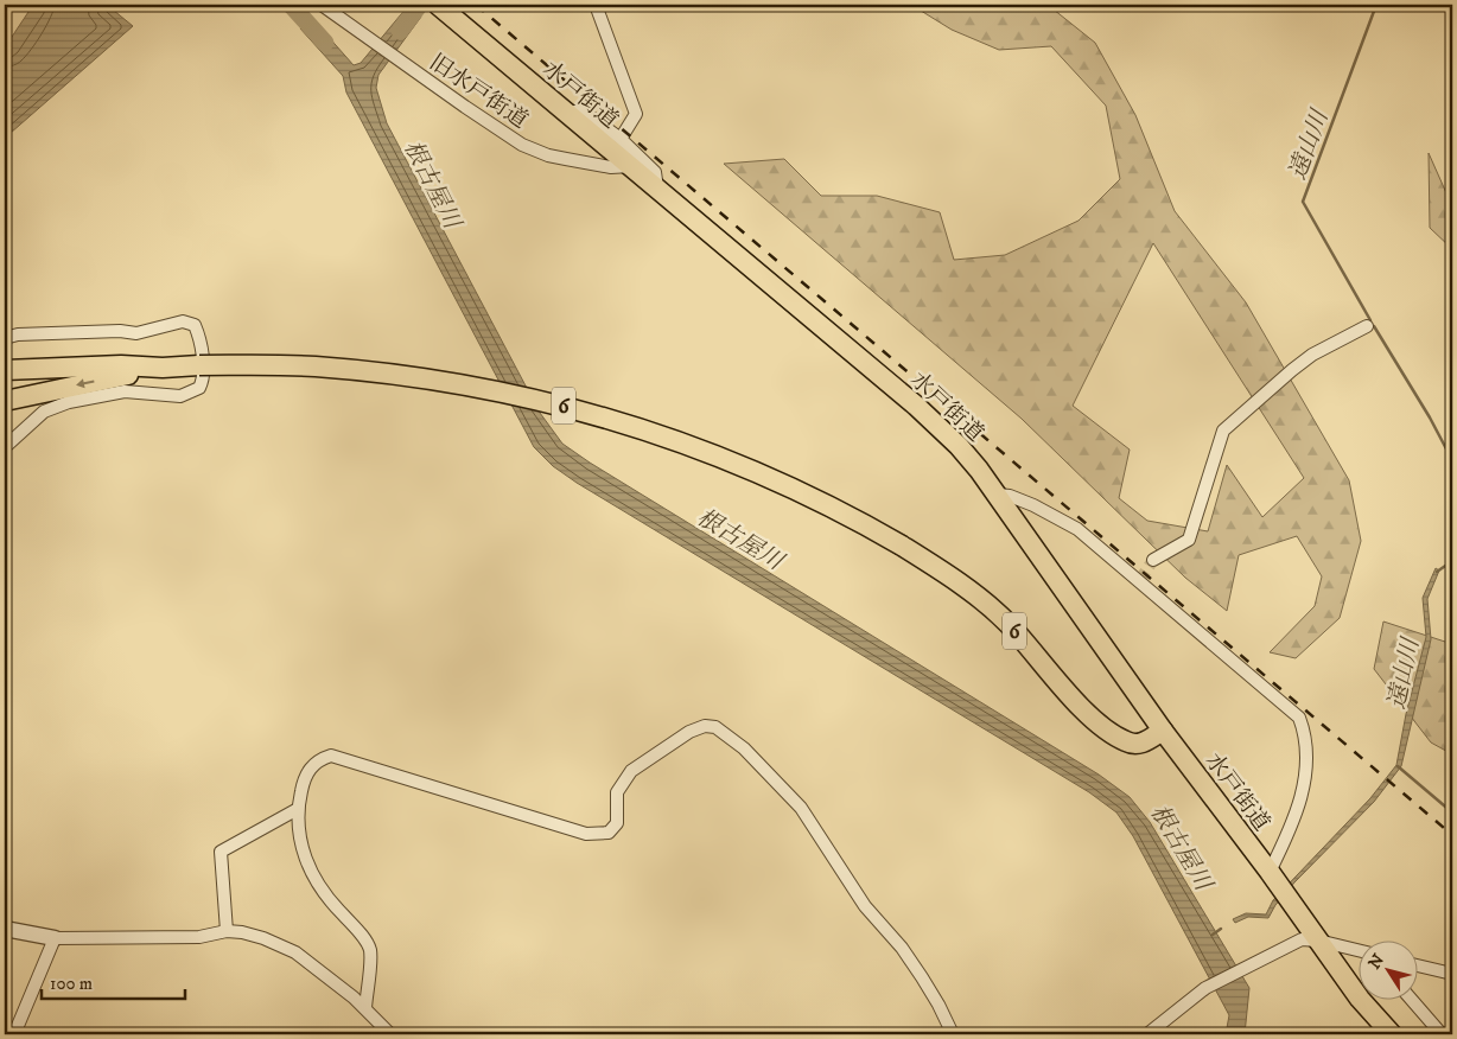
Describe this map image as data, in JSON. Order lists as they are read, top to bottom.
{
  "streets": {
    "highway": ["水戸街道", "6"],
    "street": ["旧水戸街道"]
  },
  "crossings": [
    ["旧水戸街道", "水戸街道"],
    ["水戸街道", "6"]
  ],
  "water": ["遠山川", "根古屋川"],
  "scale_bar": "100 m",
  "north": "top left"
}
